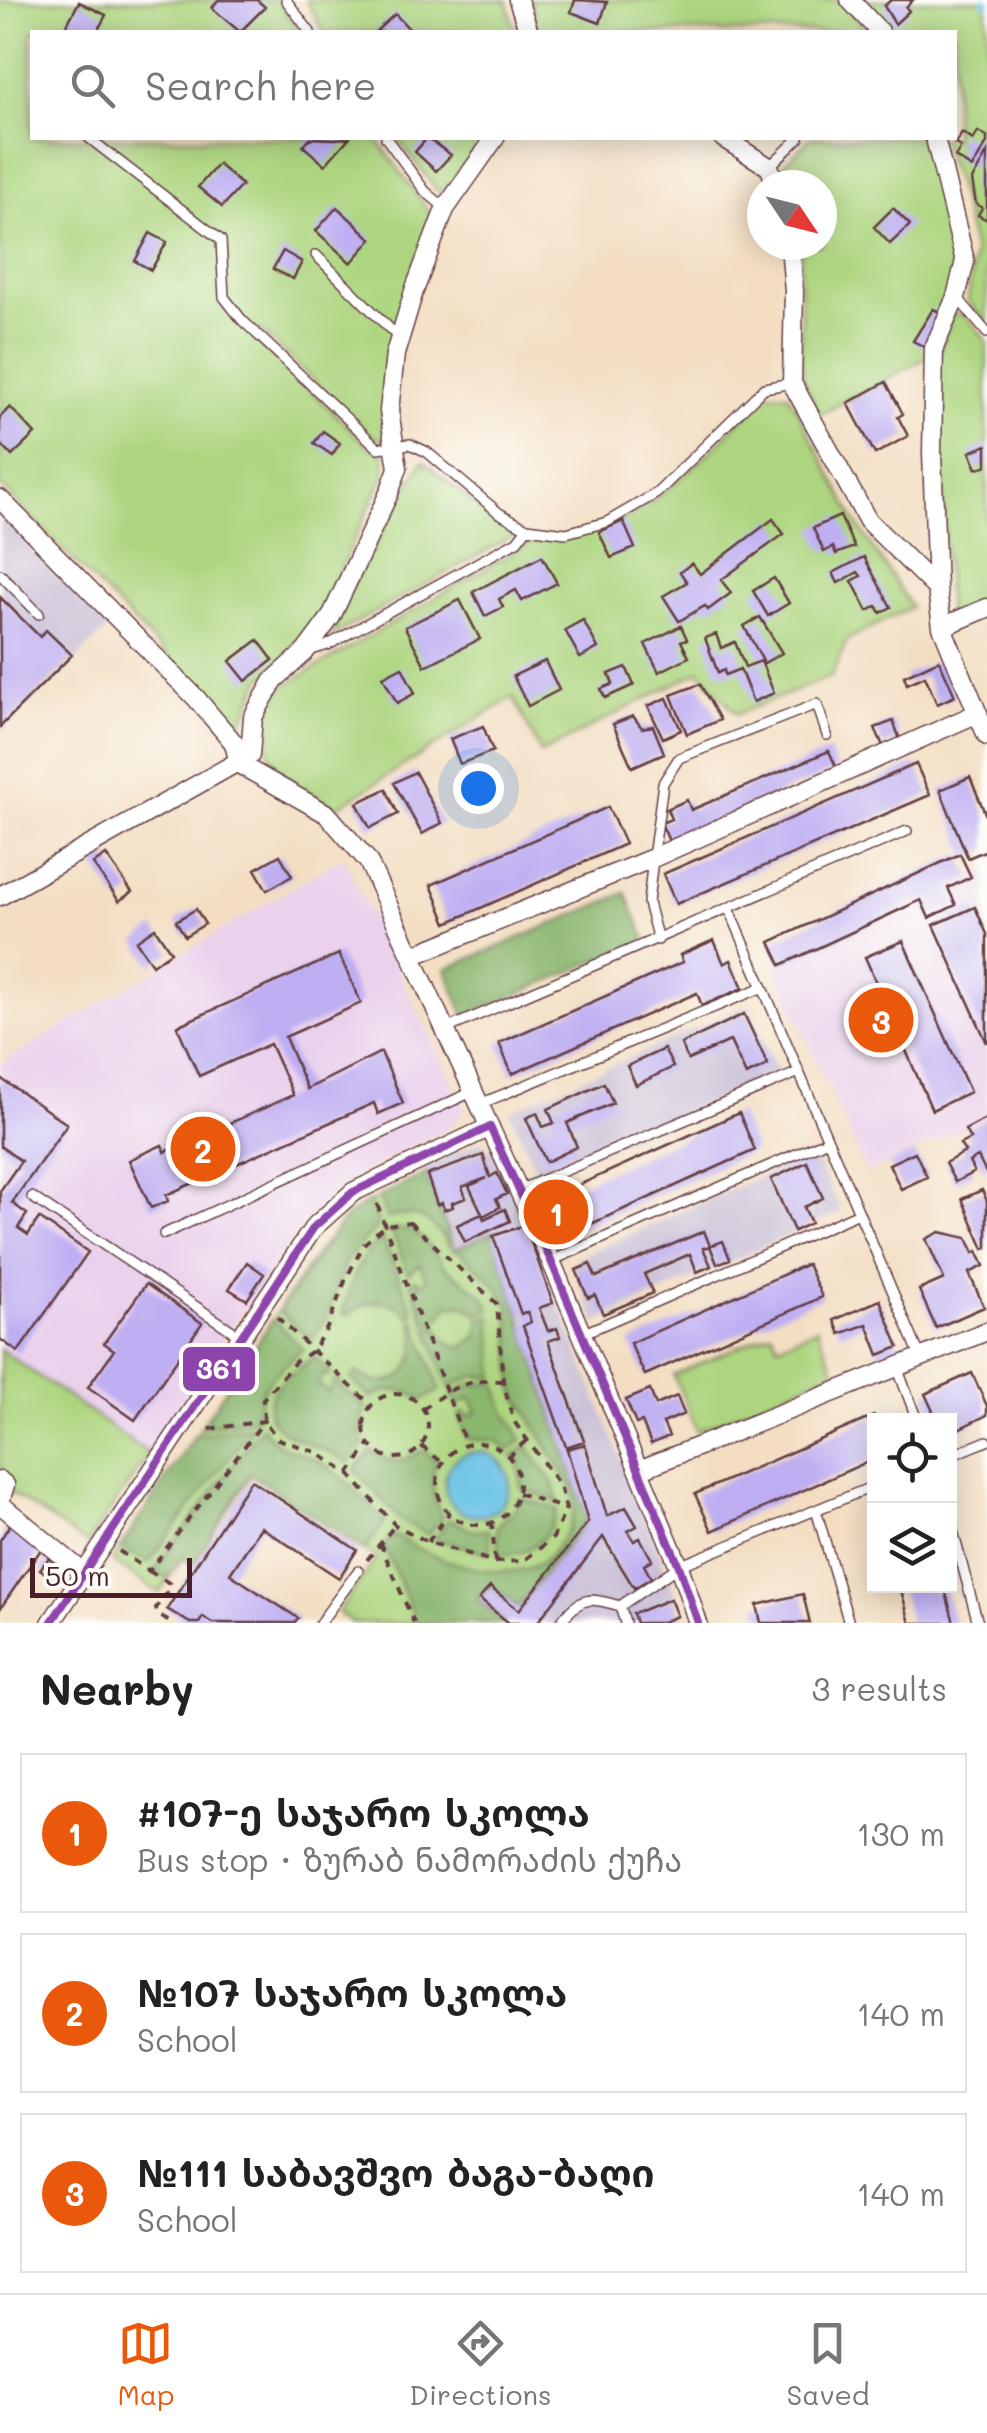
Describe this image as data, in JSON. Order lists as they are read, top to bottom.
{
  "lines": ["transit line 361"],
  "scale_bar": "50 m",
  "north": "bottom right",
  "page": {
    "search": "Search here",
    "pins": ["3", "2", "1"],
    "scale": "50 m",
    "heading": ["Nearby", "3 results"],
    "list": [
      {
        "mark": "1",
        "name": "#107-ე საჯარო სკოლა",
        "note": "Bus stop · ზურაბ ნამორაძის ქუჩა",
        "value": "130 m"
      },
      {
        "mark": "2",
        "name": "№107 საჯარო სკოლა",
        "note": "School",
        "value": "140 m"
      },
      {
        "mark": "3",
        "name": "№111 საბავშვო ბაგა-ბაღი",
        "note": "School",
        "value": "140 m"
      }
    ],
    "nav": ["Map", "Directions", "Saved"]
  }
}
